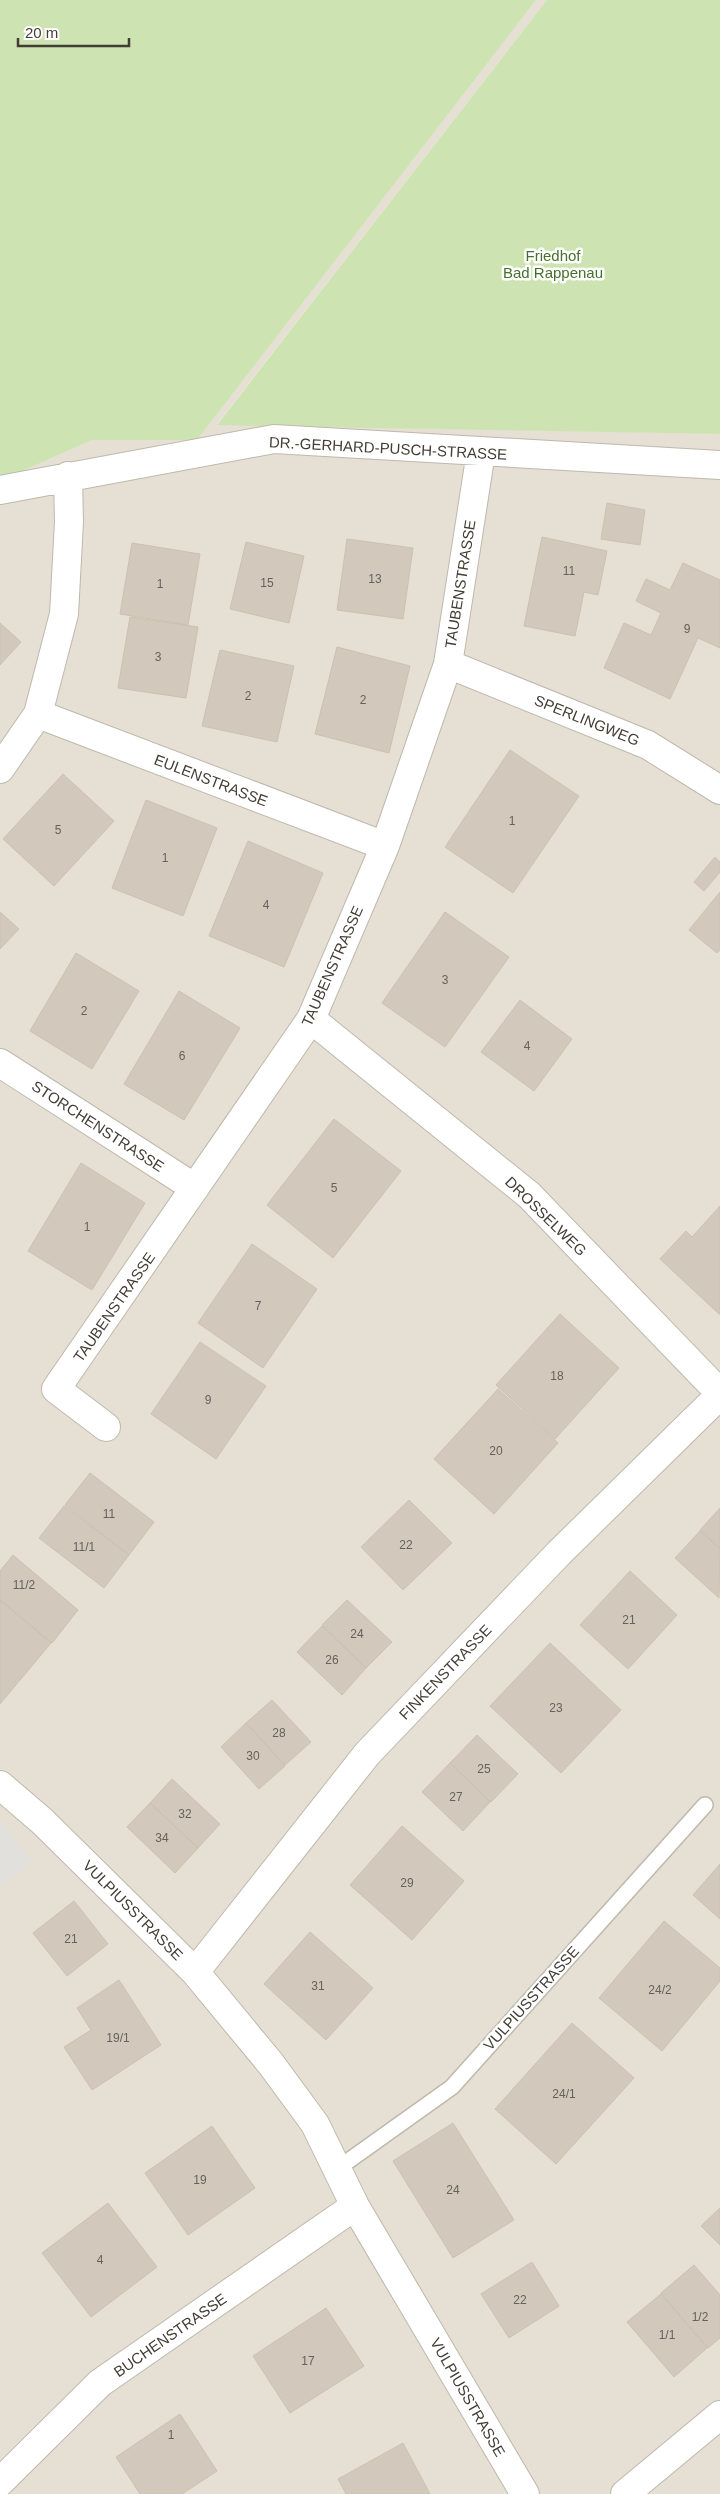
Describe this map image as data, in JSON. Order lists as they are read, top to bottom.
{
  "streets": {
    "street": [
      "DR.-GERHARD-PUSCH-STRASSE",
      "TAUBENSTRASSE",
      "SPERLINGWEG",
      "EULENSTRASSE",
      "STORCHENSTRASSE",
      "DROSSELWEG",
      "FINKENSTRASSE",
      "VULPIUSSTRASSE",
      "BUCHENSTRASSE"
    ]
  },
  "crossings": [
    ["DR.-GERHARD-PUSCH-STRASSE", "TAUBENSTRASSE"],
    ["TAUBENSTRASSE", "SPERLINGWEG"],
    ["TAUBENSTRASSE", "EULENSTRASSE"],
    ["TAUBENSTRASSE", "STORCHENSTRASSE"],
    ["TAUBENSTRASSE", "DROSSELWEG"],
    ["DROSSELWEG", "FINKENSTRASSE"],
    ["FINKENSTRASSE", "VULPIUSSTRASSE"],
    ["VULPIUSSTRASSE", "BUCHENSTRASSE"]
  ],
  "parks": ["Friedhof Bad Rappenau"],
  "house_numbers": [
    "11",
    "13",
    "15",
    "1",
    "9",
    "3",
    "2",
    "2",
    "1",
    "5",
    "1",
    "4",
    "3",
    "2",
    "4",
    "6",
    "5",
    "1",
    "7",
    "18",
    "9",
    "20",
    "11",
    "22",
    "11/1",
    "11/2",
    "21",
    "24",
    "26",
    "23",
    "28",
    "30",
    "25",
    "27",
    "32",
    "34",
    "29",
    "21",
    "31",
    "24/2",
    "19/1",
    "24/1",
    "19",
    "24",
    "4",
    "22",
    "1/2",
    "1/1",
    "17",
    "1"
  ],
  "scale_bar": "20 m"
}
